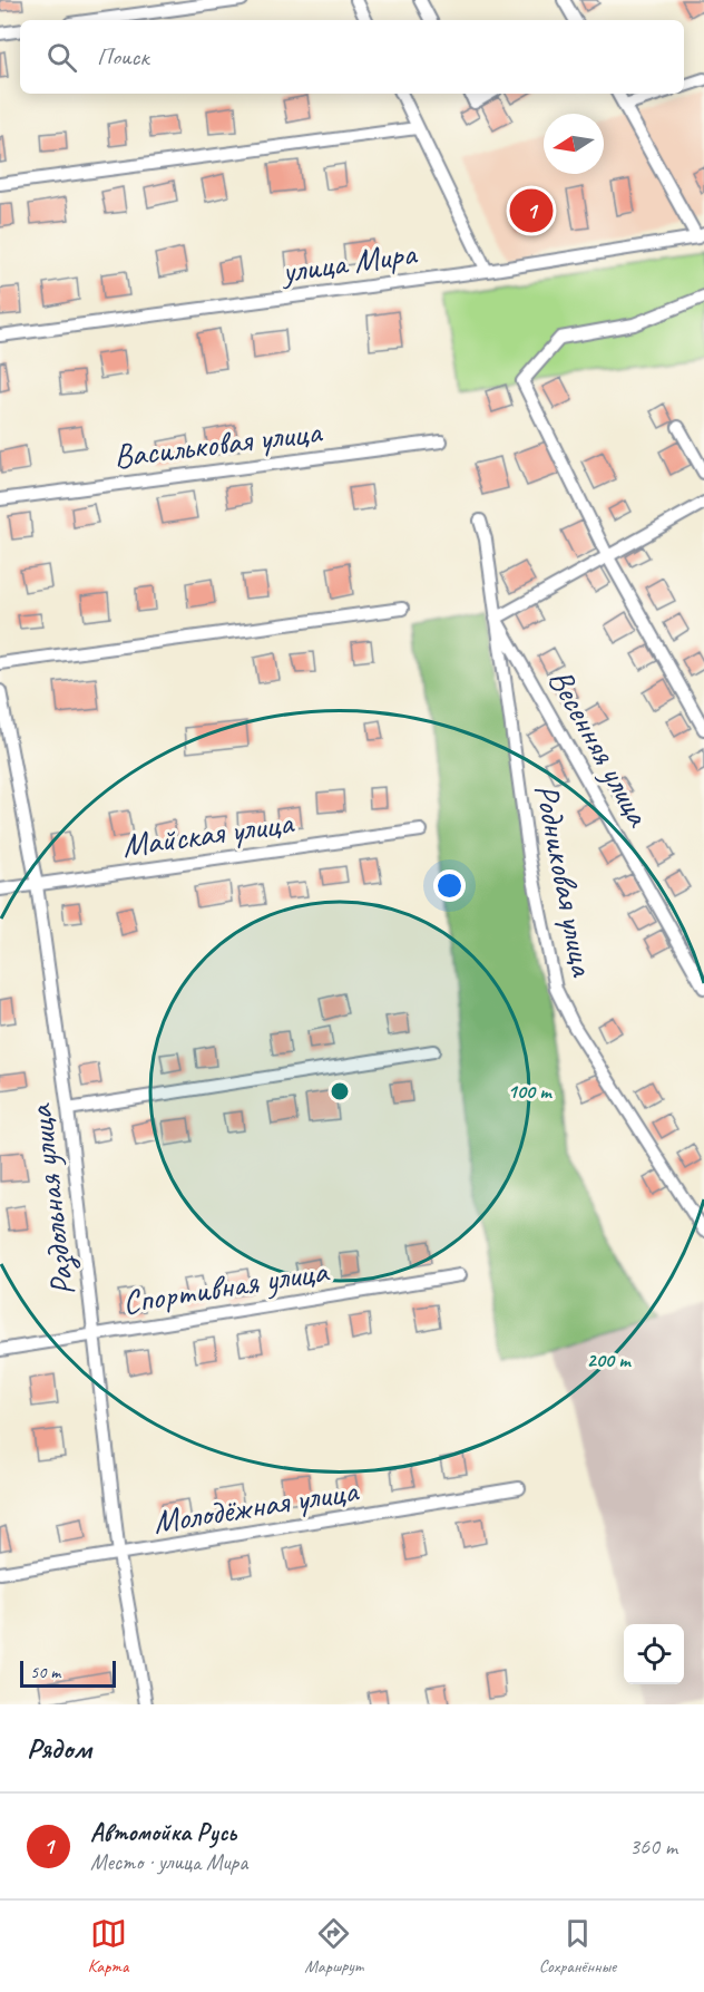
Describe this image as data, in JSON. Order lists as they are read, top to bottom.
{
  "streets": {
    "street": [
      "улица Мира",
      "Васильковая улица",
      "Весенняя улица",
      "Майская улица",
      "Родниковая улица",
      "Раздольная улица",
      "Спортивная улица",
      "Молодёжная улица"
    ]
  },
  "crossings": [
    ["Весенняя улица", "Родниковая улица"],
    ["Майская улица", "Раздольная улица"],
    ["Раздольная улица", "Спортивная улица"],
    ["Раздольная улица", "Молодёжная улица"]
  ],
  "scale_bar": "50 m",
  "north": "left",
  "page": {
    "search": "Поиск",
    "pins": "1",
    "scale": "50 m",
    "heading": "Рядом",
    "list": [
      {
        "mark": "1",
        "name": "Автомойка Русь",
        "note": "Место · улица Мира",
        "value": "360 m"
      }
    ],
    "nav": ["Карта", "Маршрут", "Сохранённые"]
  },
  "rings": ["100 m", "200 m"]
}
